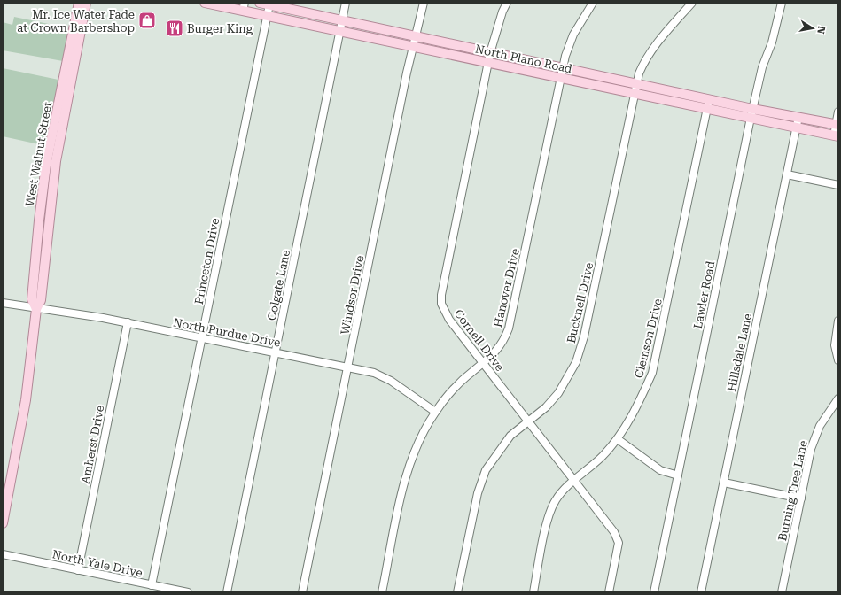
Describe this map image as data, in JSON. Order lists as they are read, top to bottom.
{
  "streets": {
    "main road": ["North Plano Road", "West Walnut Street"],
    "street": [
      "Princeton Drive",
      "Colgate Lane",
      "Hanover Drive",
      "Windsor Drive",
      "Lawler Road",
      "Bucknell Drive",
      "North Purdue Drive",
      "Clemson Drive",
      "Cornell Drive",
      "Hillsdale Lane",
      "Amherst Drive",
      "Burning Tree Lane",
      "North Yale Drive"
    ]
  },
  "crossings": [
    ["North Plano Road", "Princeton Drive"],
    ["North Plano Road", "Colgate Lane"],
    ["North Plano Road", "Hanover Drive"],
    ["North Plano Road", "Windsor Drive"],
    ["North Plano Road", "Lawler Road"],
    ["North Plano Road", "Bucknell Drive"],
    ["North Plano Road", "Clemson Drive"],
    ["North Plano Road", "Cornell Drive"],
    ["North Plano Road", "Hillsdale Lane"],
    ["West Walnut Street", "North Purdue Drive"],
    ["Princeton Drive", "North Purdue Drive"],
    ["Princeton Drive", "North Yale Drive"],
    ["Colgate Lane", "North Purdue Drive"],
    ["Hanover Drive", "North Purdue Drive"],
    ["Hanover Drive", "Cornell Drive"],
    ["Windsor Drive", "North Purdue Drive"],
    ["Bucknell Drive", "Cornell Drive"],
    ["North Purdue Drive", "Amherst Drive"],
    ["Clemson Drive", "Cornell Drive"],
    ["Amherst Drive", "North Yale Drive"]
  ],
  "places": {
    "shop": ["Mr. Ice Water Fade at Crown Barbershop"],
    "restaurant": ["Burger King"]
  },
  "north": "right"
}
